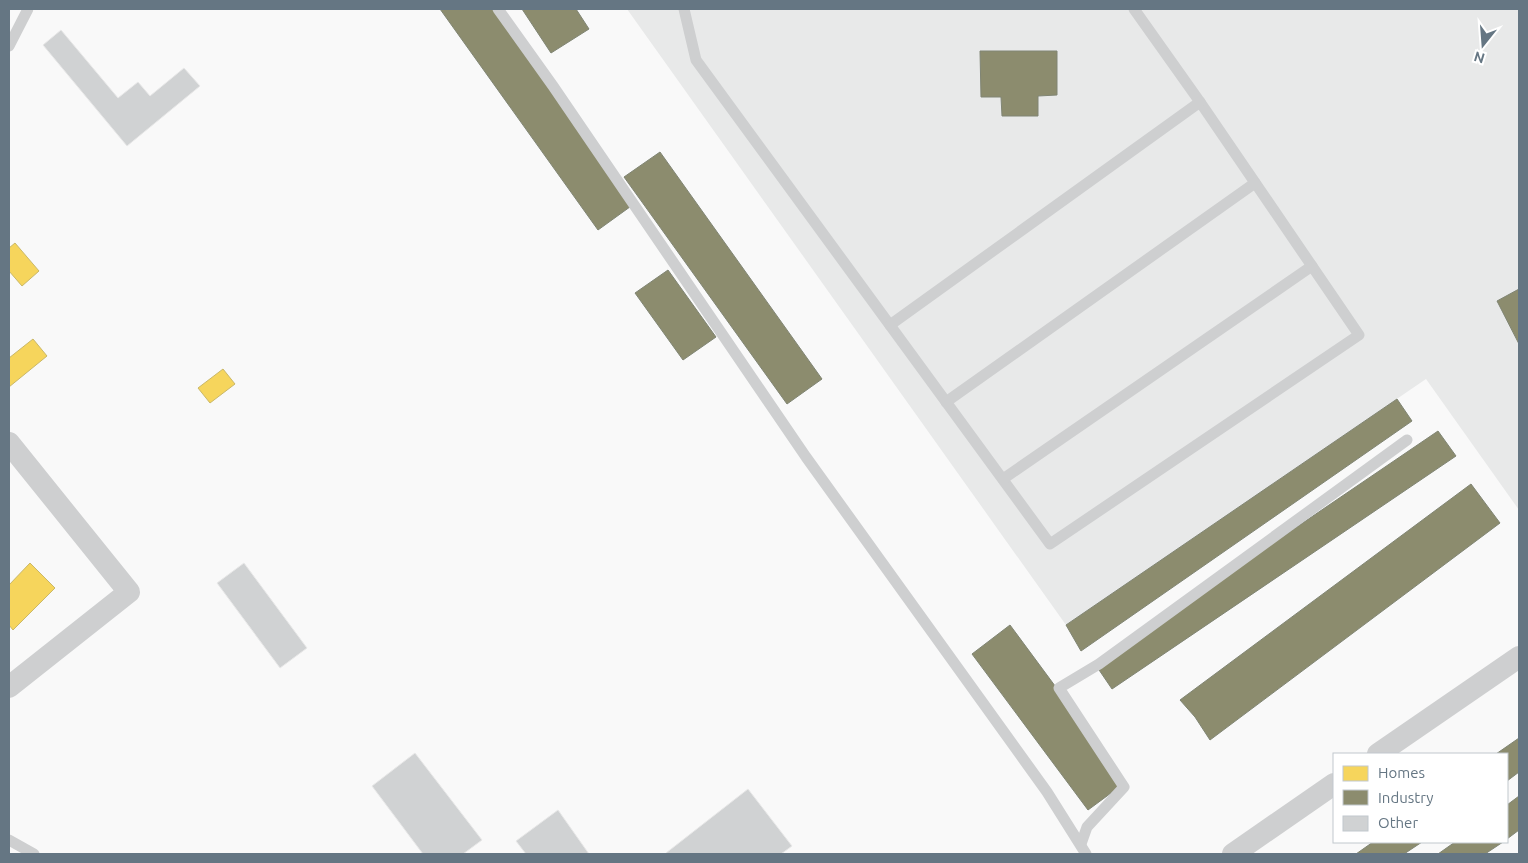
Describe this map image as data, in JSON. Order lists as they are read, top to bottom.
{
  "legend": ["Homes", "Industry", "Other"],
  "north": "bottom"
}
